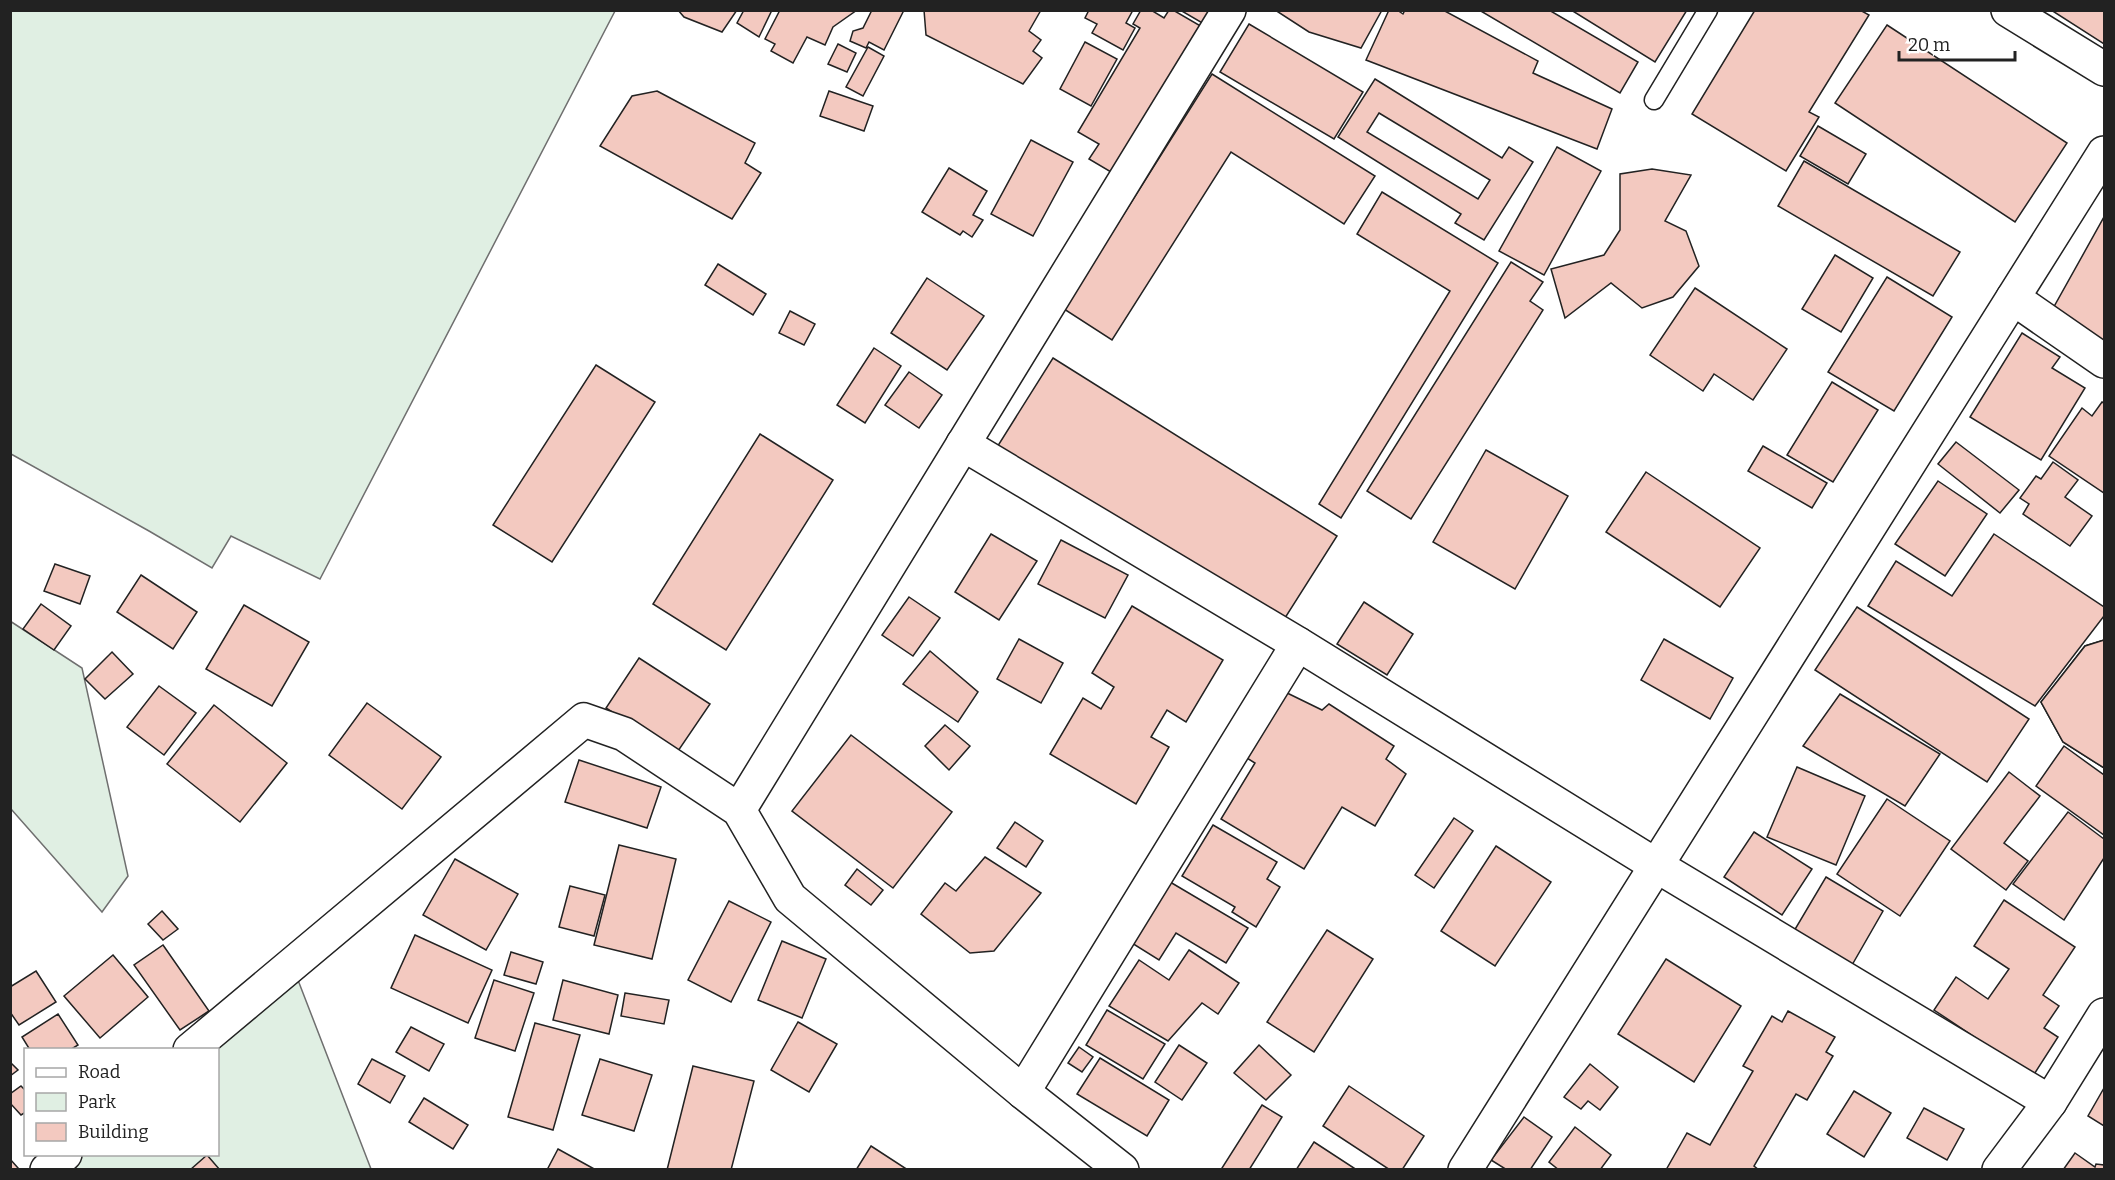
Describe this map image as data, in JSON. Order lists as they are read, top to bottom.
{
  "legend": ["Road", "Park", "Building"],
  "scale_bar": "20 m"
}
